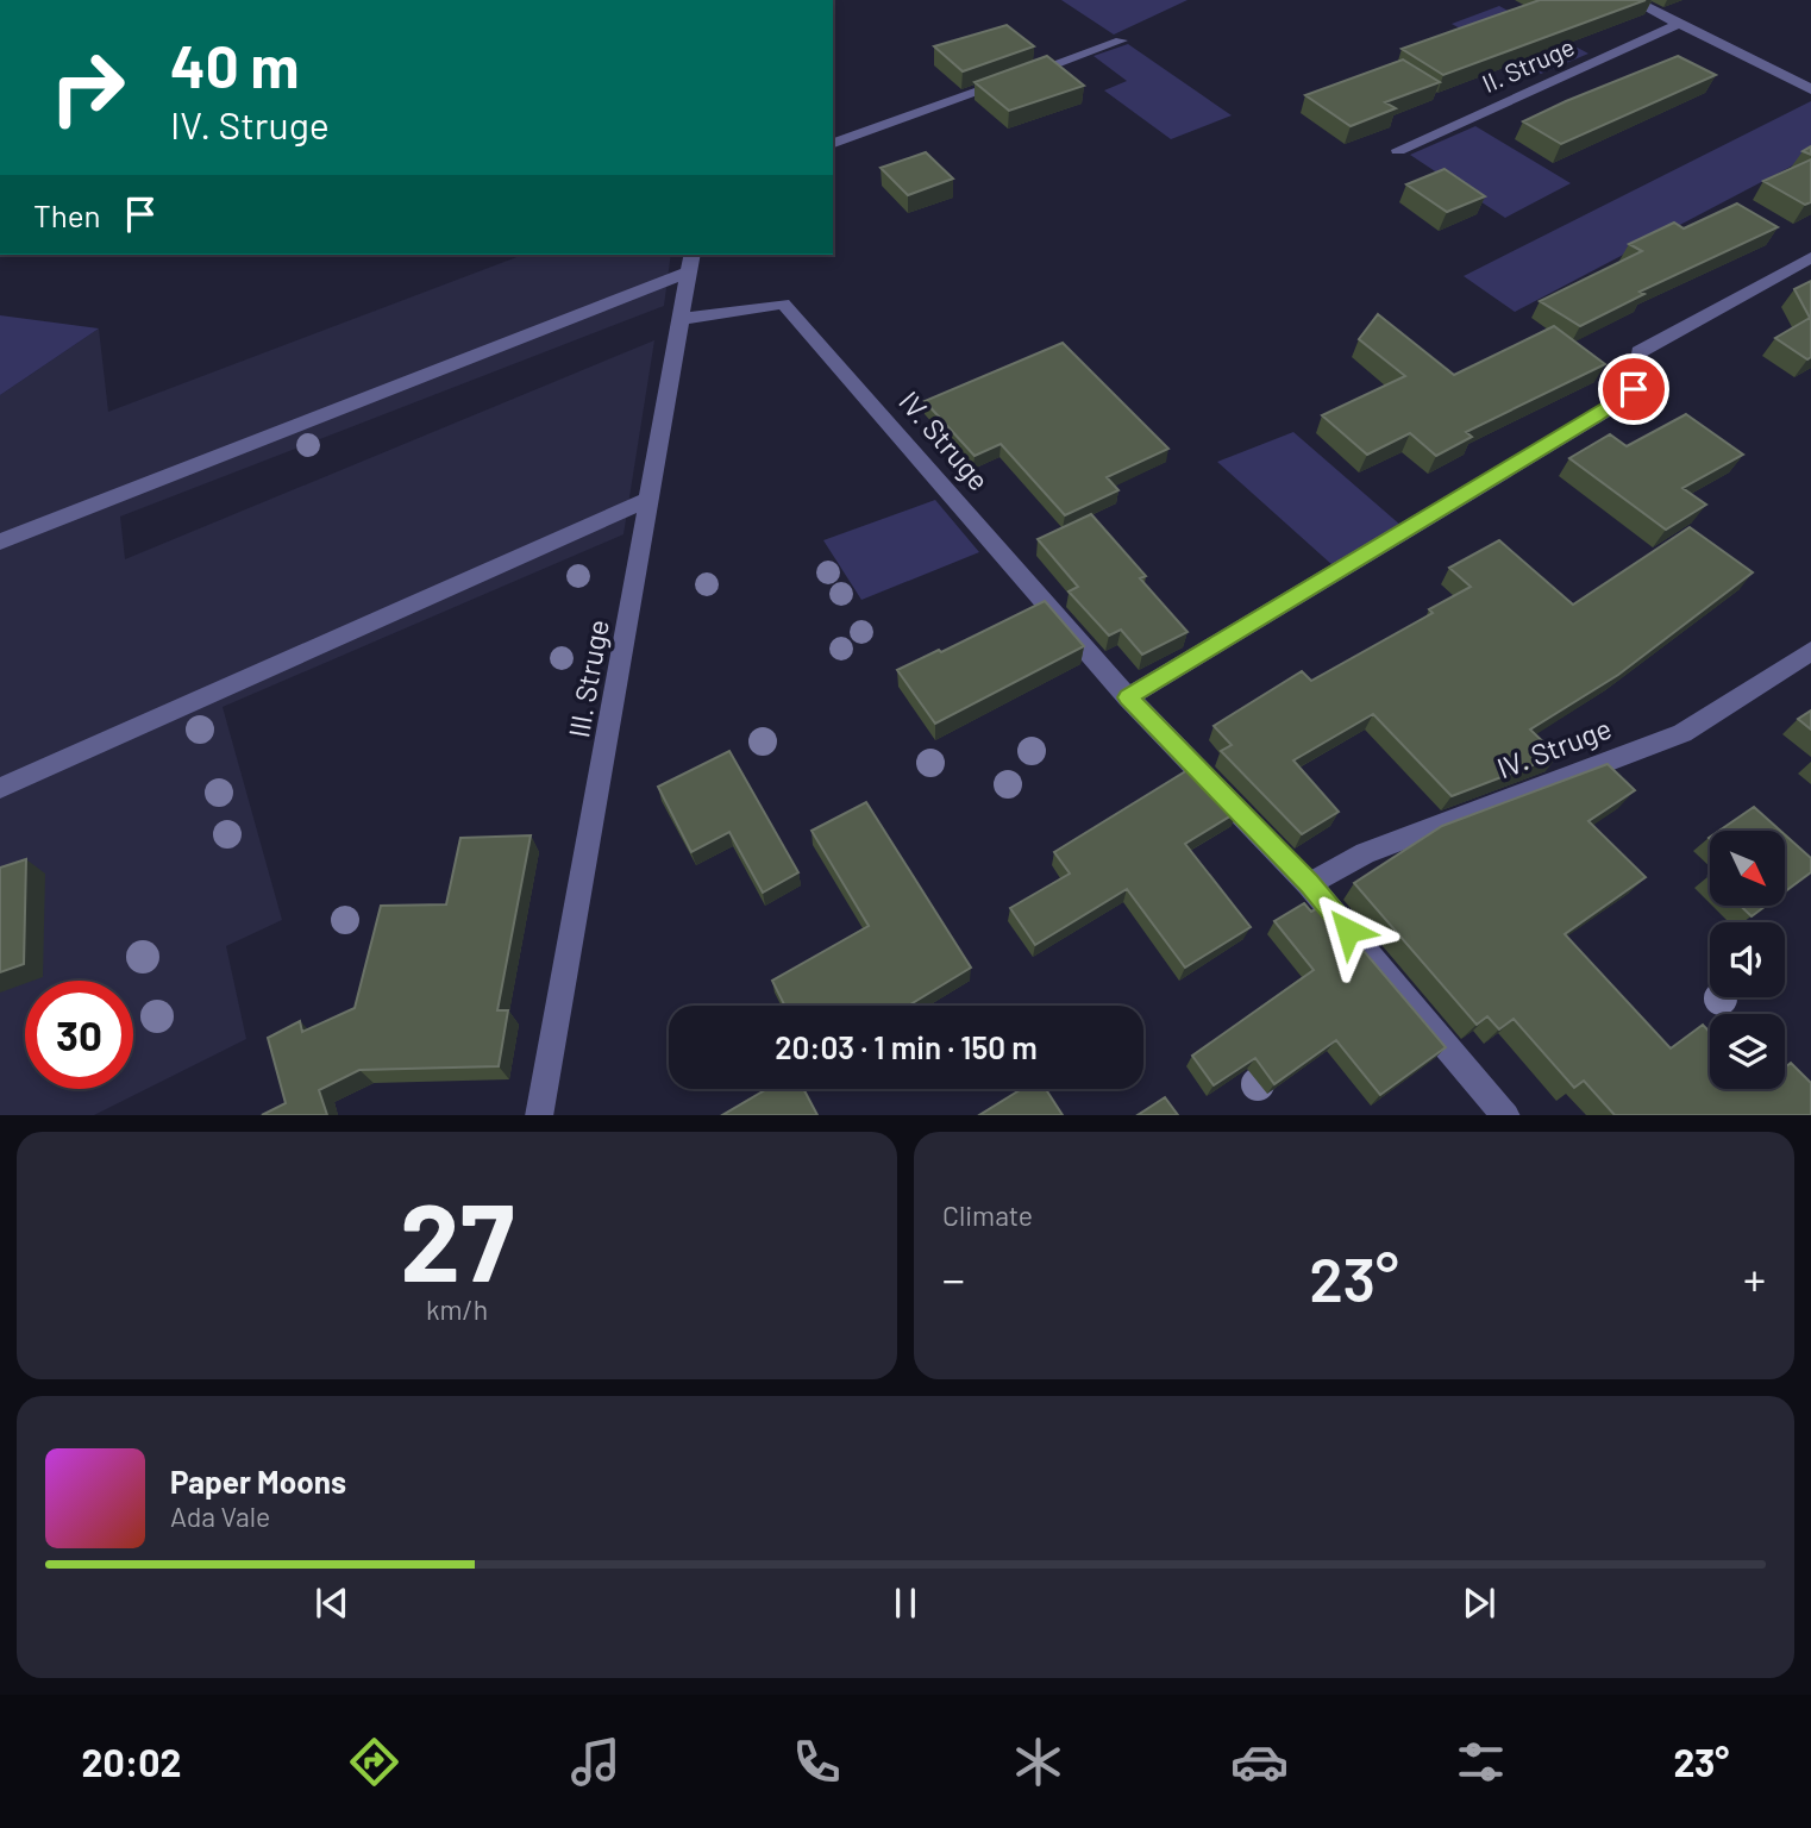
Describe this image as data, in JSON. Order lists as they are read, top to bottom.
{
  "streets": {
    "street": ["II. Struge", "IV. Struge", "III. Struge"]
  },
  "crossings": [
    ["IV. Struge", "III. Struge"]
  ],
  "north": "bottom right",
  "page": {
    "turn": ["40 m", "IV. Struge"],
    "then": "Then",
    "limit": "30",
    "trip": "20:03 · 1 min · 150 m",
    "tile": [
      ["27", "km/h"],
      "Climate"
    ],
    "heat": ["−", "23°", "+"],
    "song": ["Paper Moons", "Ada Vale"],
    "tabs": ["20:02", "23°"]
  }
}
